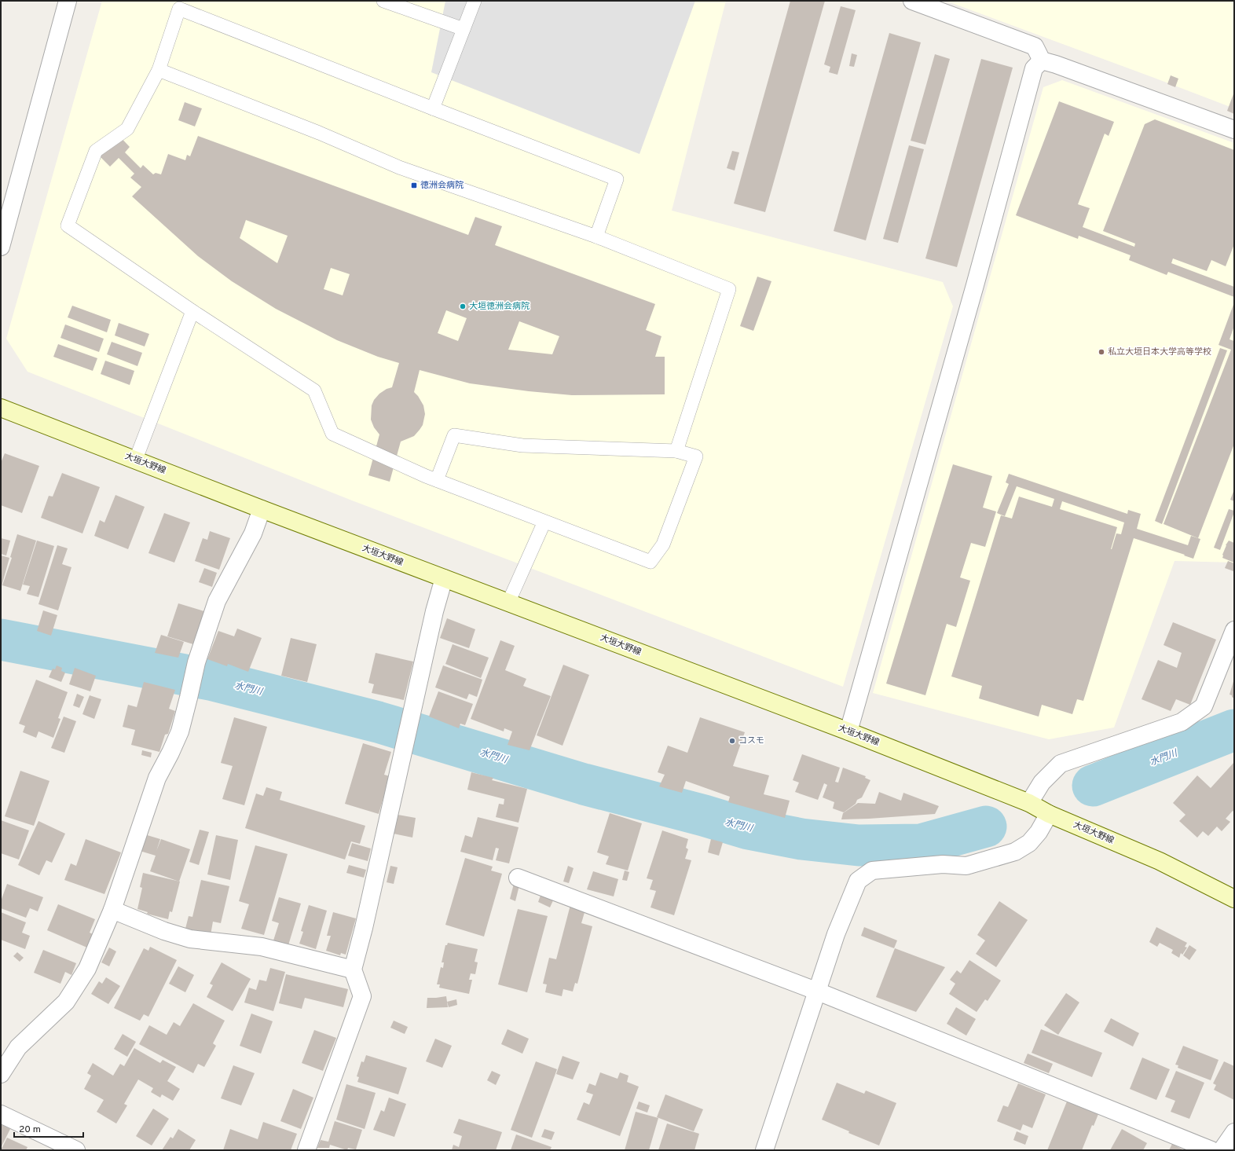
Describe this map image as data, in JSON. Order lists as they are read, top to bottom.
{
  "streets": {
    "main road": ["大垣大野線"]
  },
  "water": ["水門川"],
  "places": {
    "transit": ["徳洲会病院"],
    "other": ["大垣徳洲会病院", "私立大垣日本大学高等学校", "コスモ"]
  },
  "scale_bar": "20 m"
}
